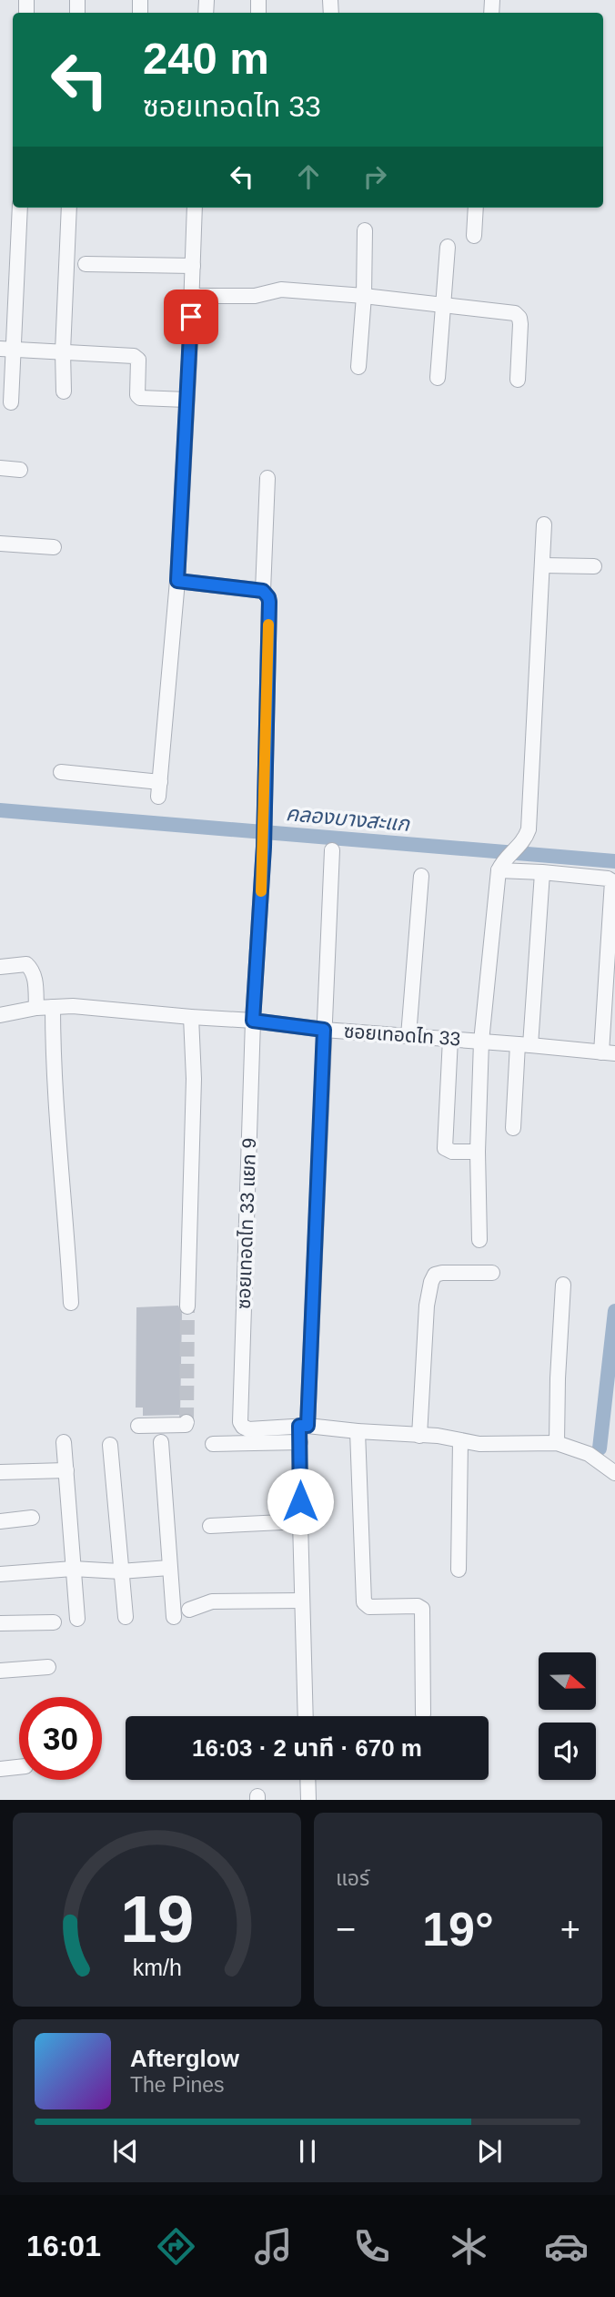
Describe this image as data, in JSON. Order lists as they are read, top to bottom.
{
  "streets": {
    "street": ["ซอยเทอดไท 33", "ซอยเทอดไท 33 แยก 9"]
  },
  "crossings": [
    ["ซอยเทอดไท 33", "ซอยเทอดไท 33 แยก 9"]
  ],
  "water": ["คลองบางสะแก"],
  "north": "right",
  "page": {
    "turn": ["240 m", "ซอยเทอดไท 33"],
    "limit": "30",
    "trip": "16:03 · 2 นาที · 670 m",
    "tile": "แอร์",
    "heat": ["−", "19°", "+"],
    "song": ["Afterglow", "The Pines"],
    "tabs": "16:01",
    "gauge": ["19", "km/h"]
  }
}
